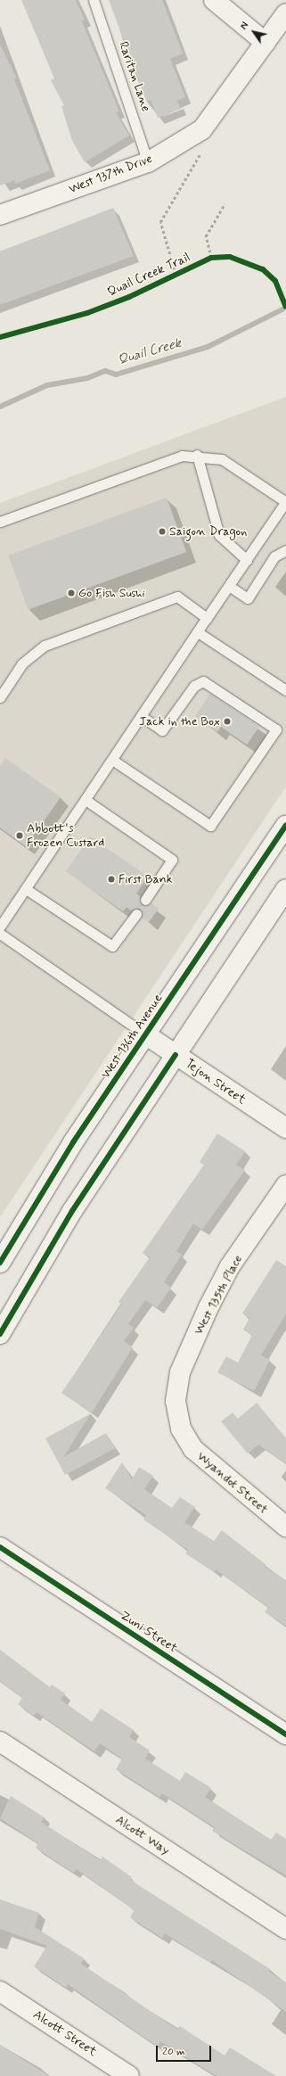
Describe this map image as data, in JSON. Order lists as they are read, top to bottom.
{
  "streets": {
    "street": [
      "West 137th Drive",
      "West 136th Avenue",
      "Tejon Street",
      "West 135th Place",
      "Wyandot Street",
      "Zuni Street",
      "Alcott Way",
      "Alcott Street"
    ],
    "lane": ["Raritan Lane"],
    "cycle path": ["Quail Creek Trail"]
  },
  "crossings": [
    ["Raritan Lane", "West 137th Drive"],
    ["West 136th Avenue", "Tejon Street"],
    ["West 135th Place", "Wyandot Street"]
  ],
  "water": ["Quail Creek"],
  "places": [
    "Saigon Dragon",
    "Go Fish Sushi",
    "Jack in the Box",
    "Abbott's Frozen Custard",
    "First Bank"
  ],
  "scale_bar": "20 m",
  "north": "top left"
}
